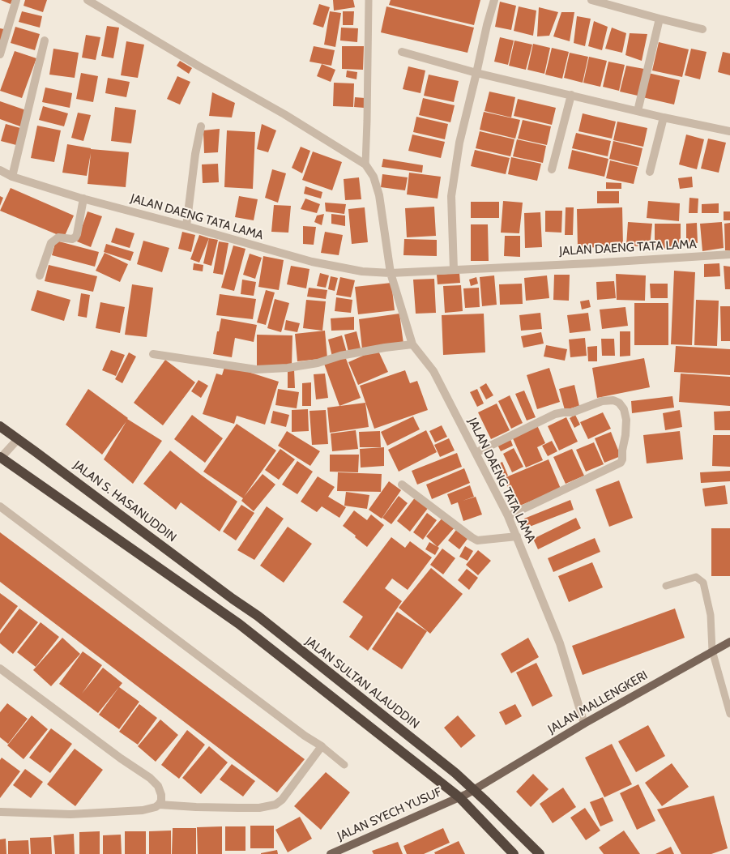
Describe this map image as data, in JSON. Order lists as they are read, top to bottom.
{
  "streets": {
    "highway": ["JALAN S. HASANUDDIN", "JALAN SULTAN ALAUDDIN"],
    "main road": ["JALAN MALLENGKERI", "JALAN SYECH YUSUF"],
    "street": ["JALAN DAENG TATA LAMA"]
  },
  "crossings": [
    ["JALAN DAENG TATA LAMA", "JALAN MALLENGKERI"],
    ["JALAN S. HASANUDDIN", "JALAN SULTAN ALAUDDIN"],
    ["JALAN SULTAN ALAUDDIN", "JALAN MALLENGKERI"]
  ]
}
